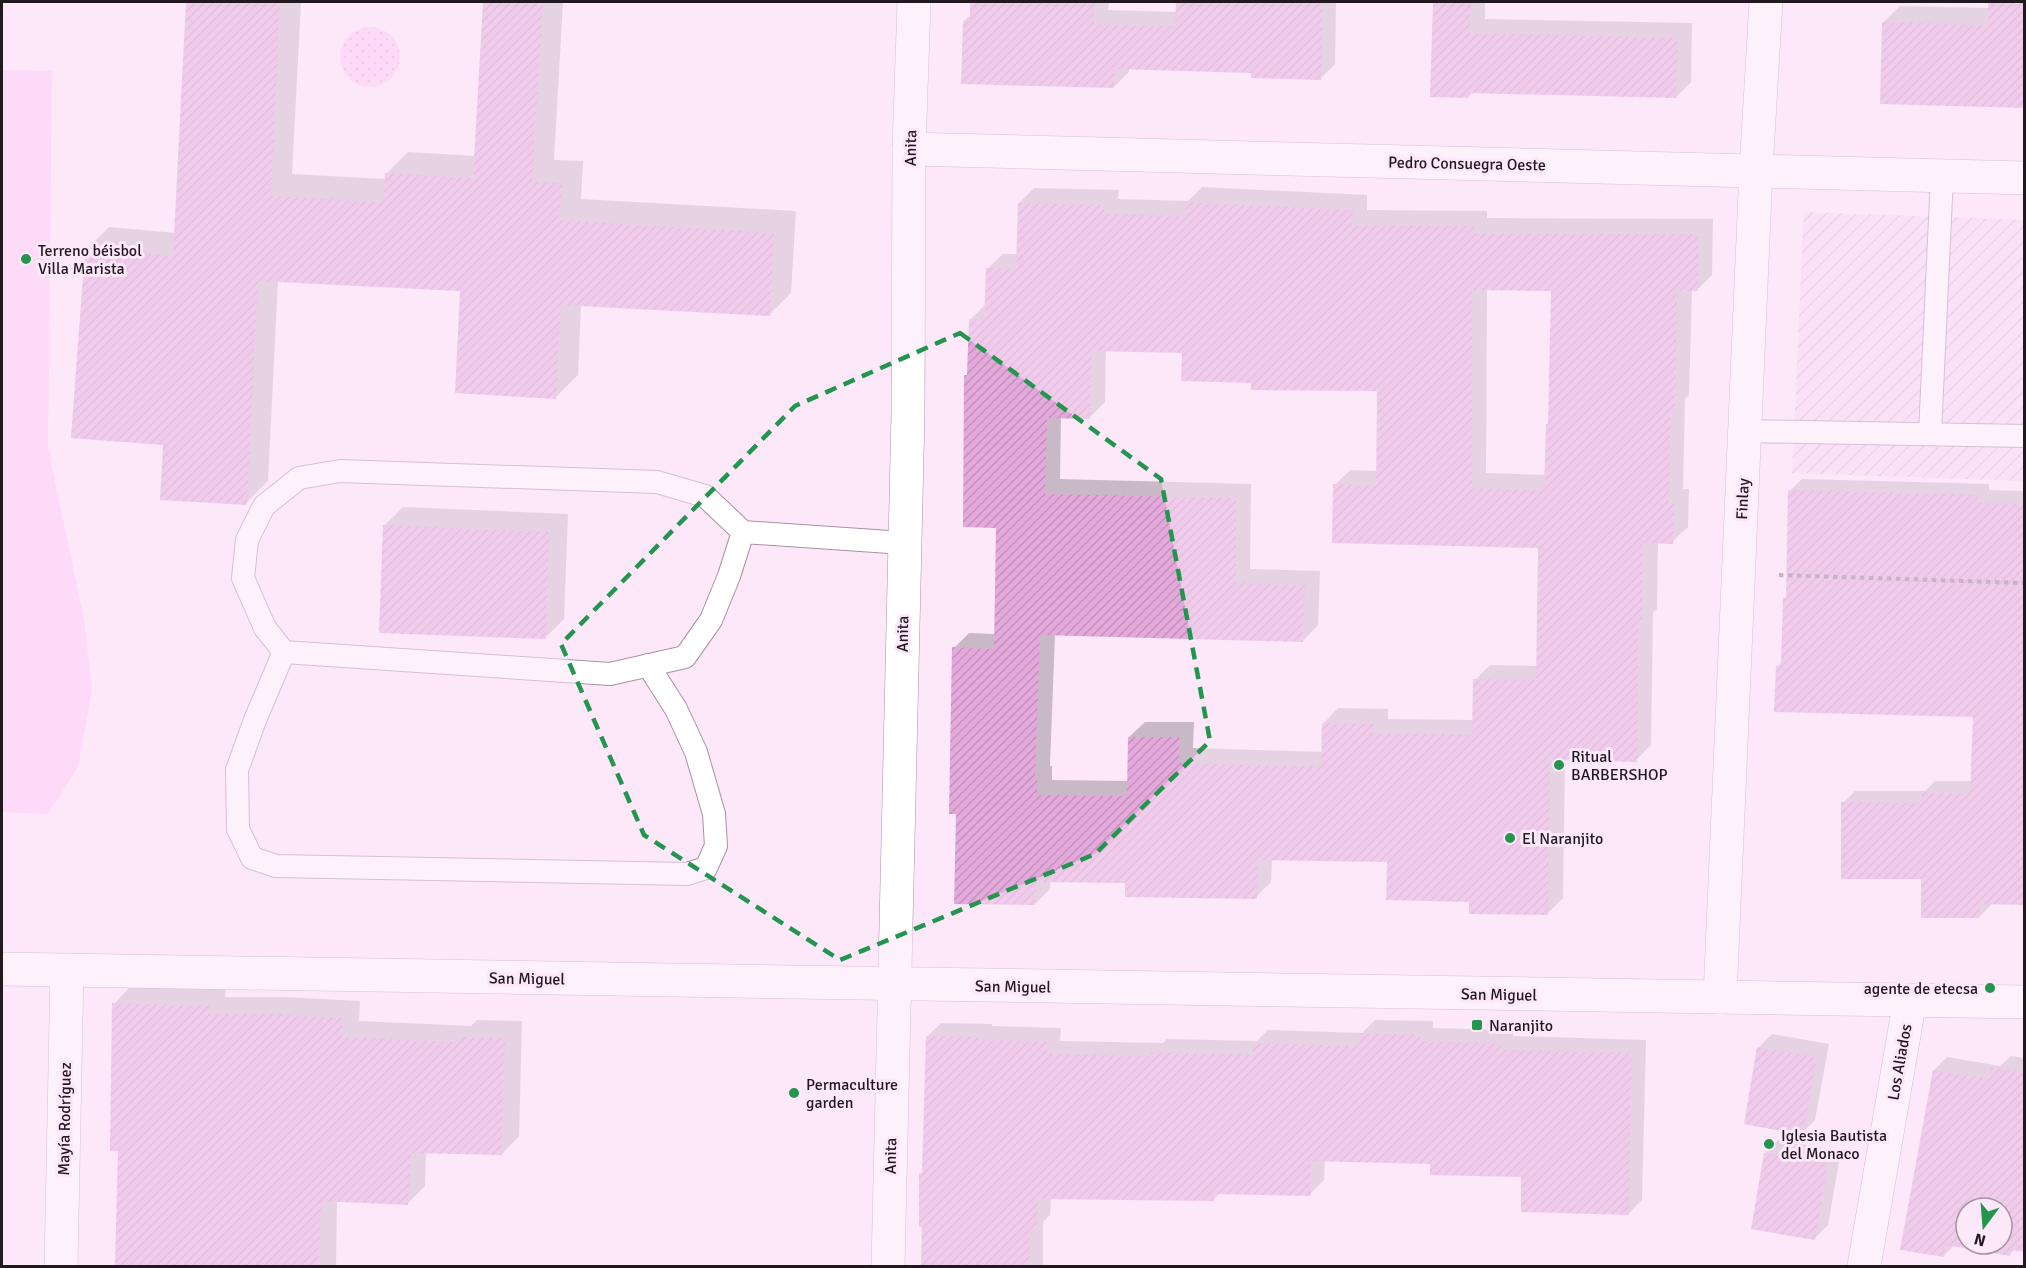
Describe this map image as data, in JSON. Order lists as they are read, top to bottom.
{
  "streets": {
    "street": [
      "Anita",
      "Pedro Consuegra Oeste",
      "Finlay",
      "San Miguel",
      "Los Aliados",
      "Mayía Rodríguez"
    ]
  },
  "crossings": [
    ["Anita", "Pedro Consuegra Oeste"],
    ["Anita", "San Miguel"],
    ["Pedro Consuegra Oeste", "Finlay"],
    ["Finlay", "San Miguel"],
    ["San Miguel", "Los Aliados"],
    ["San Miguel", "Mayía Rodríguez"]
  ],
  "places": {
    "other": [
      "Terreno béisbol Villa Marista",
      "Ritual BARBERSHOP",
      "El Naranjito",
      "agente de etecsa",
      "Permaculture garden",
      "Iglesia Bautista del Monaco"
    ],
    "transit": ["Naranjito"]
  },
  "north": "bottom"
}
